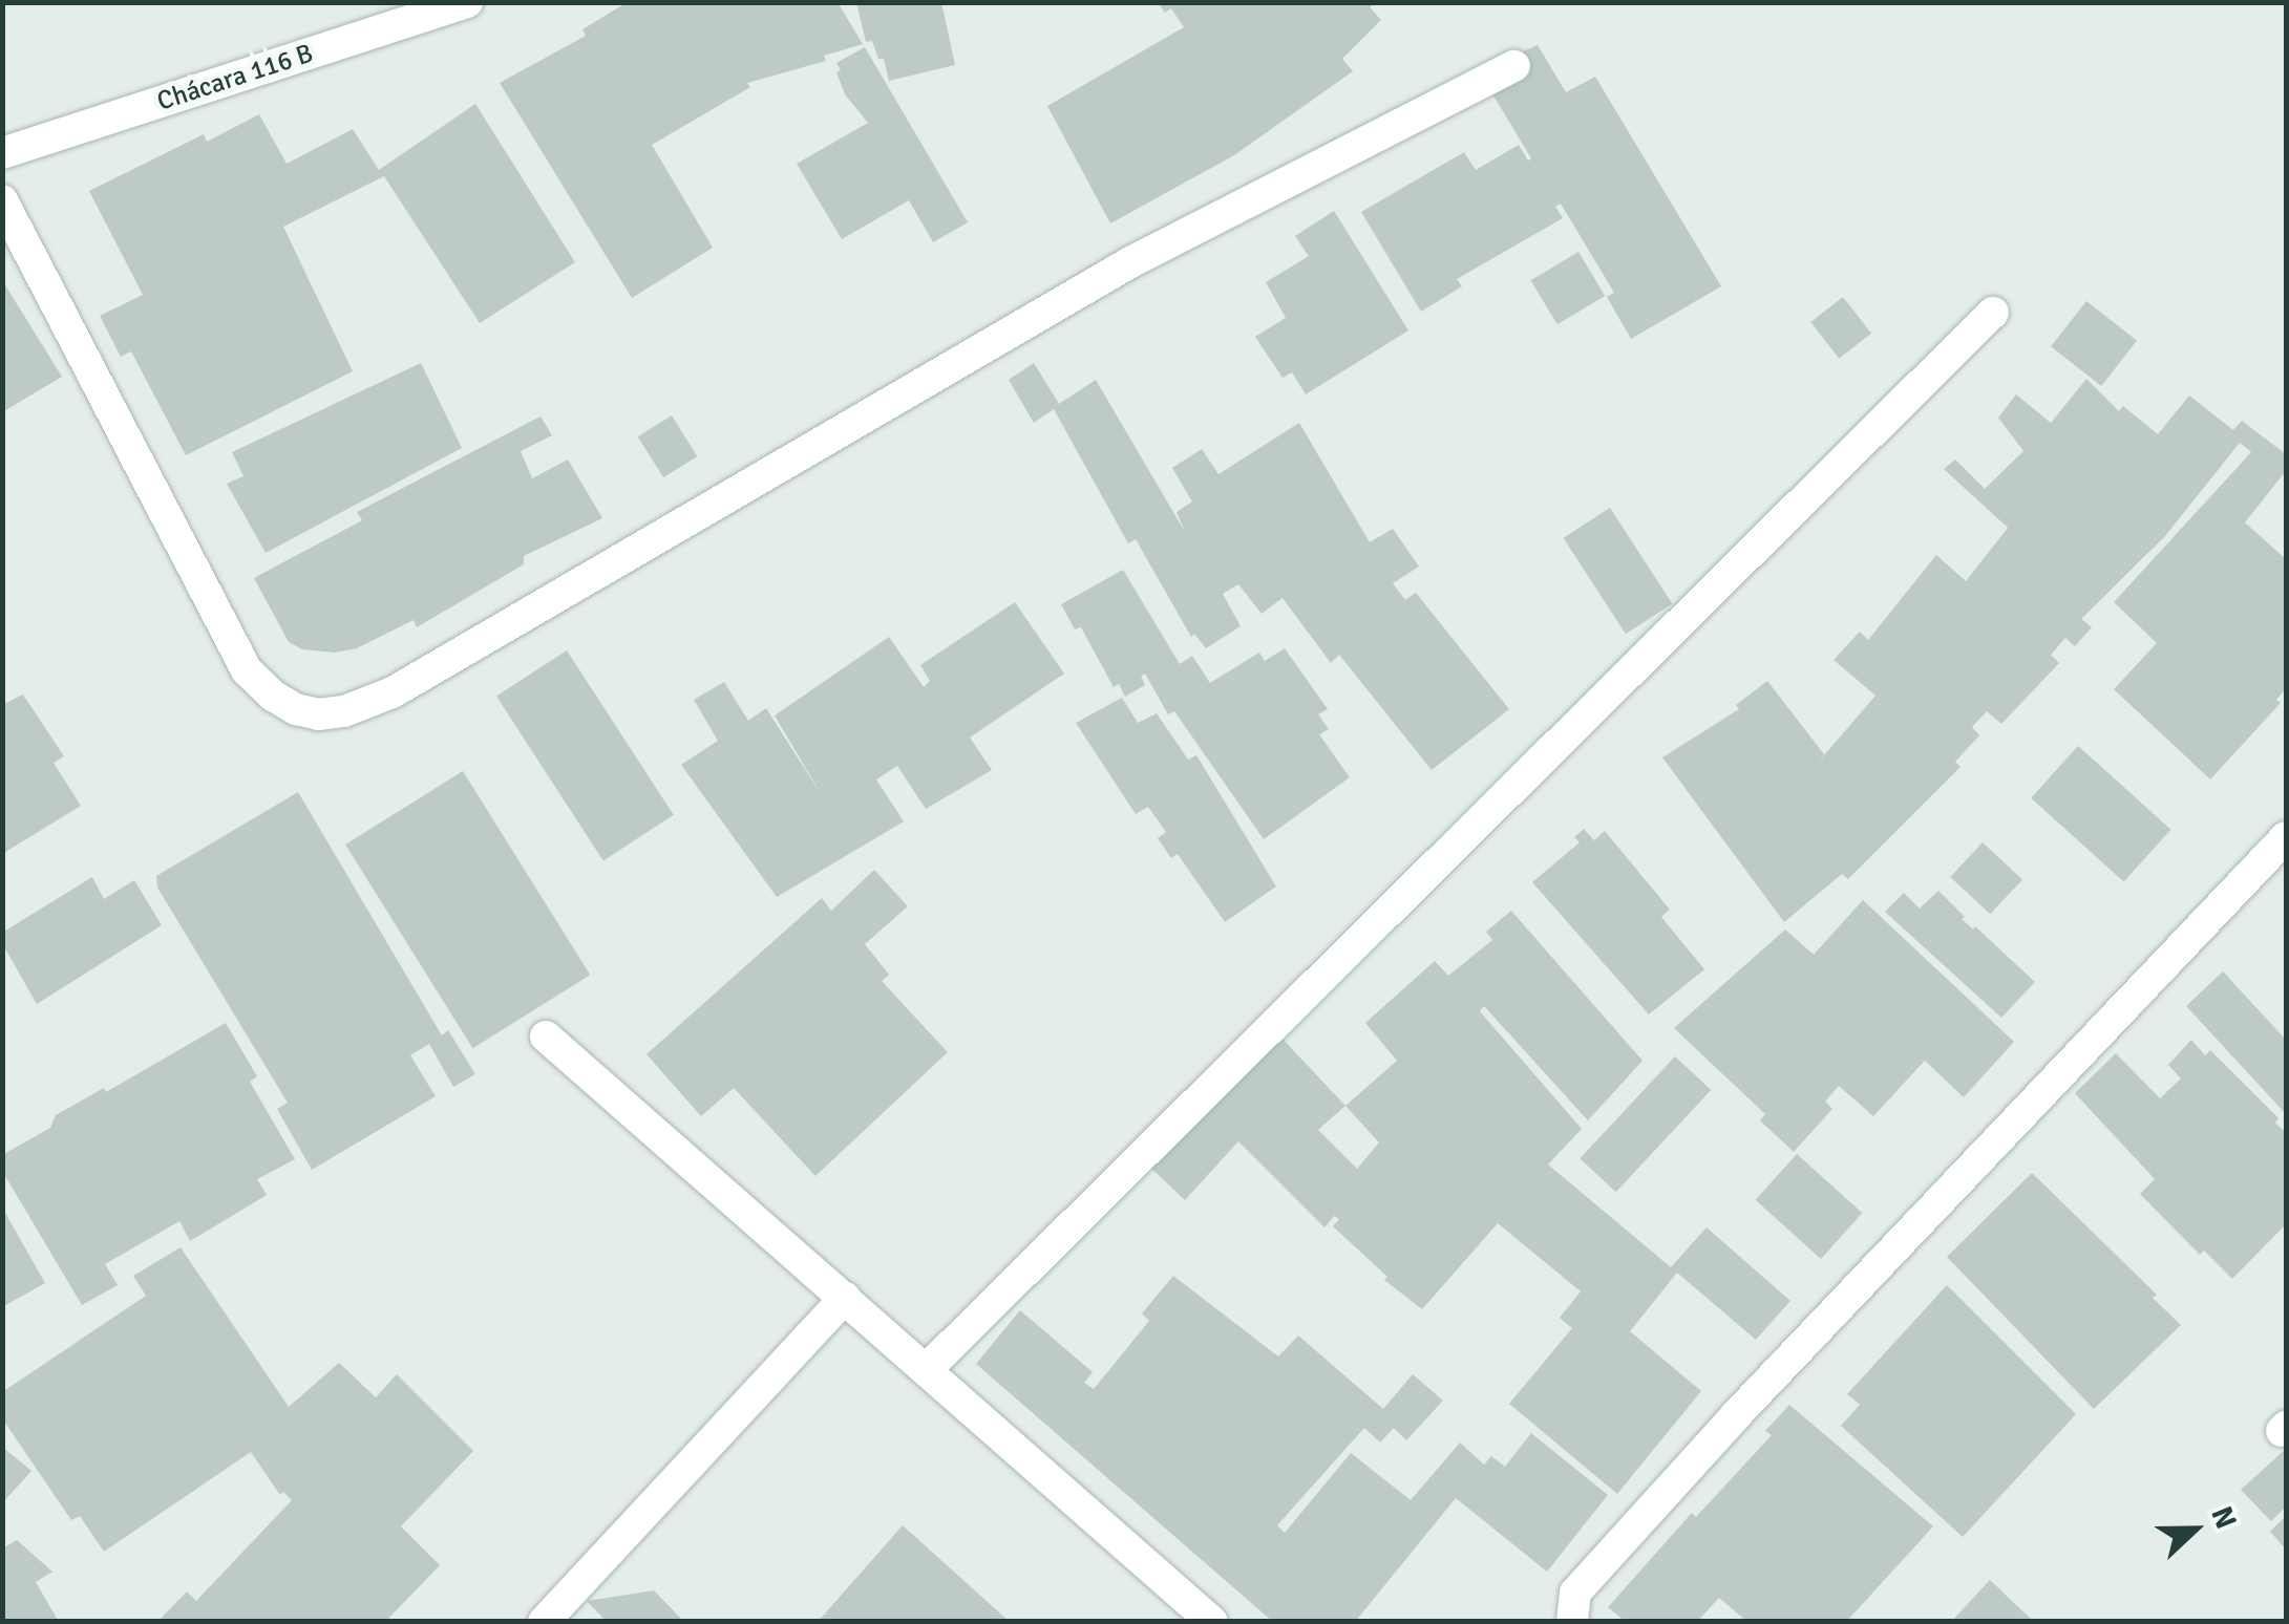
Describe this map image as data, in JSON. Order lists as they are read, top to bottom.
{
  "streets": {
    "street": ["Chácara 116 B"]
  },
  "north": "right"
}
